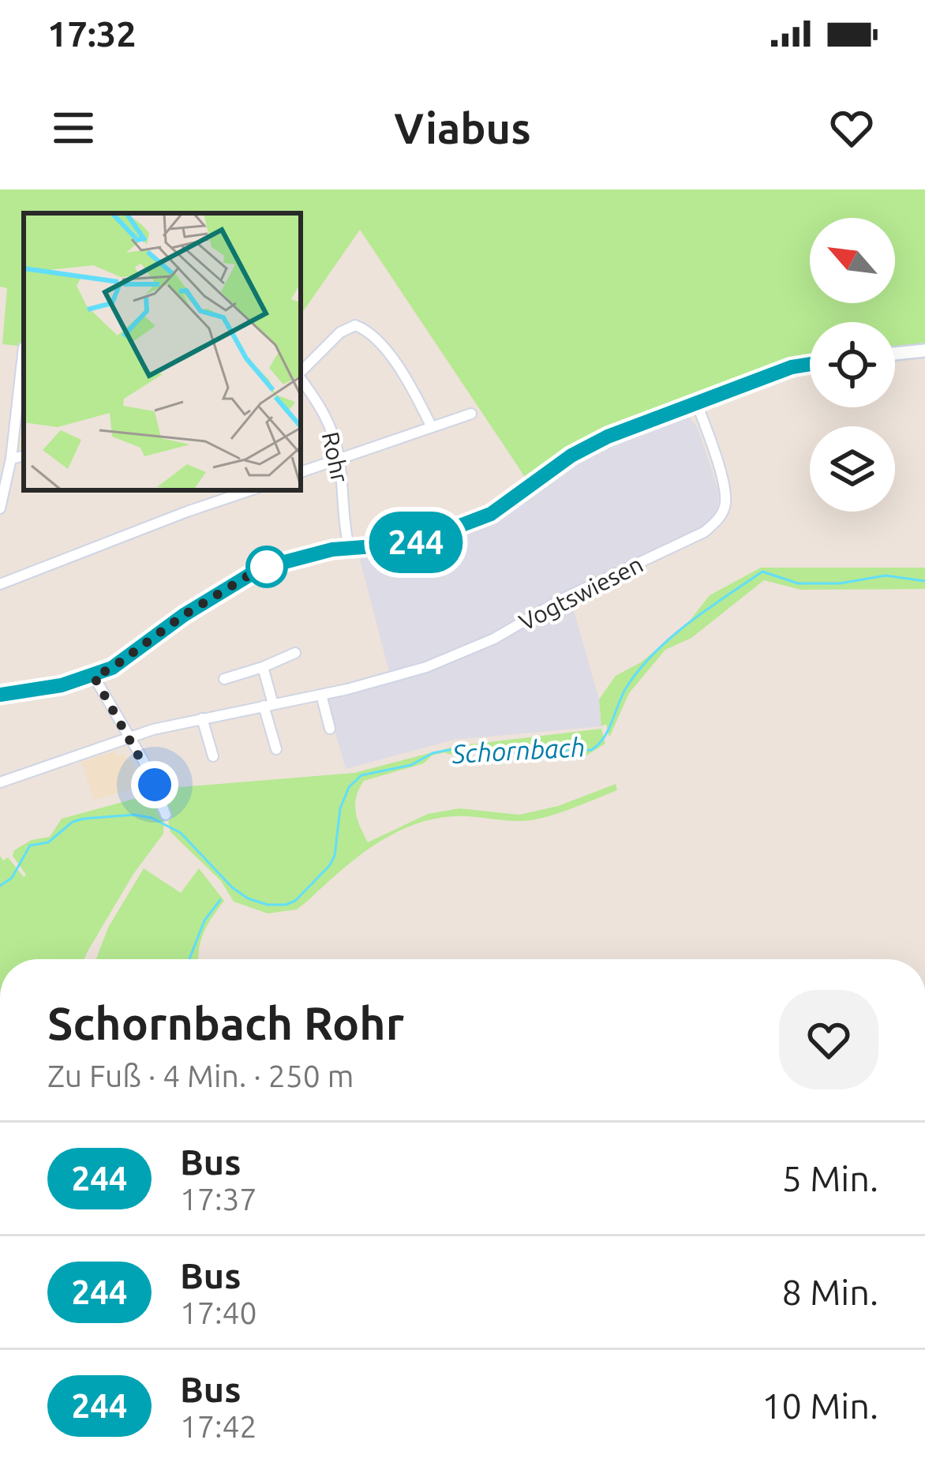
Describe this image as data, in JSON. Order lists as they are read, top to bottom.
{
  "streets": {
    "street": ["Rohr", "Vogtswiesen"]
  },
  "water": ["Schornbach"],
  "lines": ["bus line 244"],
  "north": "top left",
  "page": {
    "status": "17:32",
    "header": "Viabus",
    "on_map": "244",
    "heading": ["Schornbach Rohr", "Zu Fuß · 4 Min. · 250 m"],
    "list": [
      {
        "mark": "244",
        "name": "Bus",
        "note": "17:37",
        "value": "5 Min."
      },
      {
        "mark": "244",
        "name": "Bus",
        "note": "17:40",
        "value": "8 Min."
      },
      {
        "mark": "244",
        "name": "Bus",
        "note": "17:42",
        "value": "10 Min."
      }
    ]
  }
}
